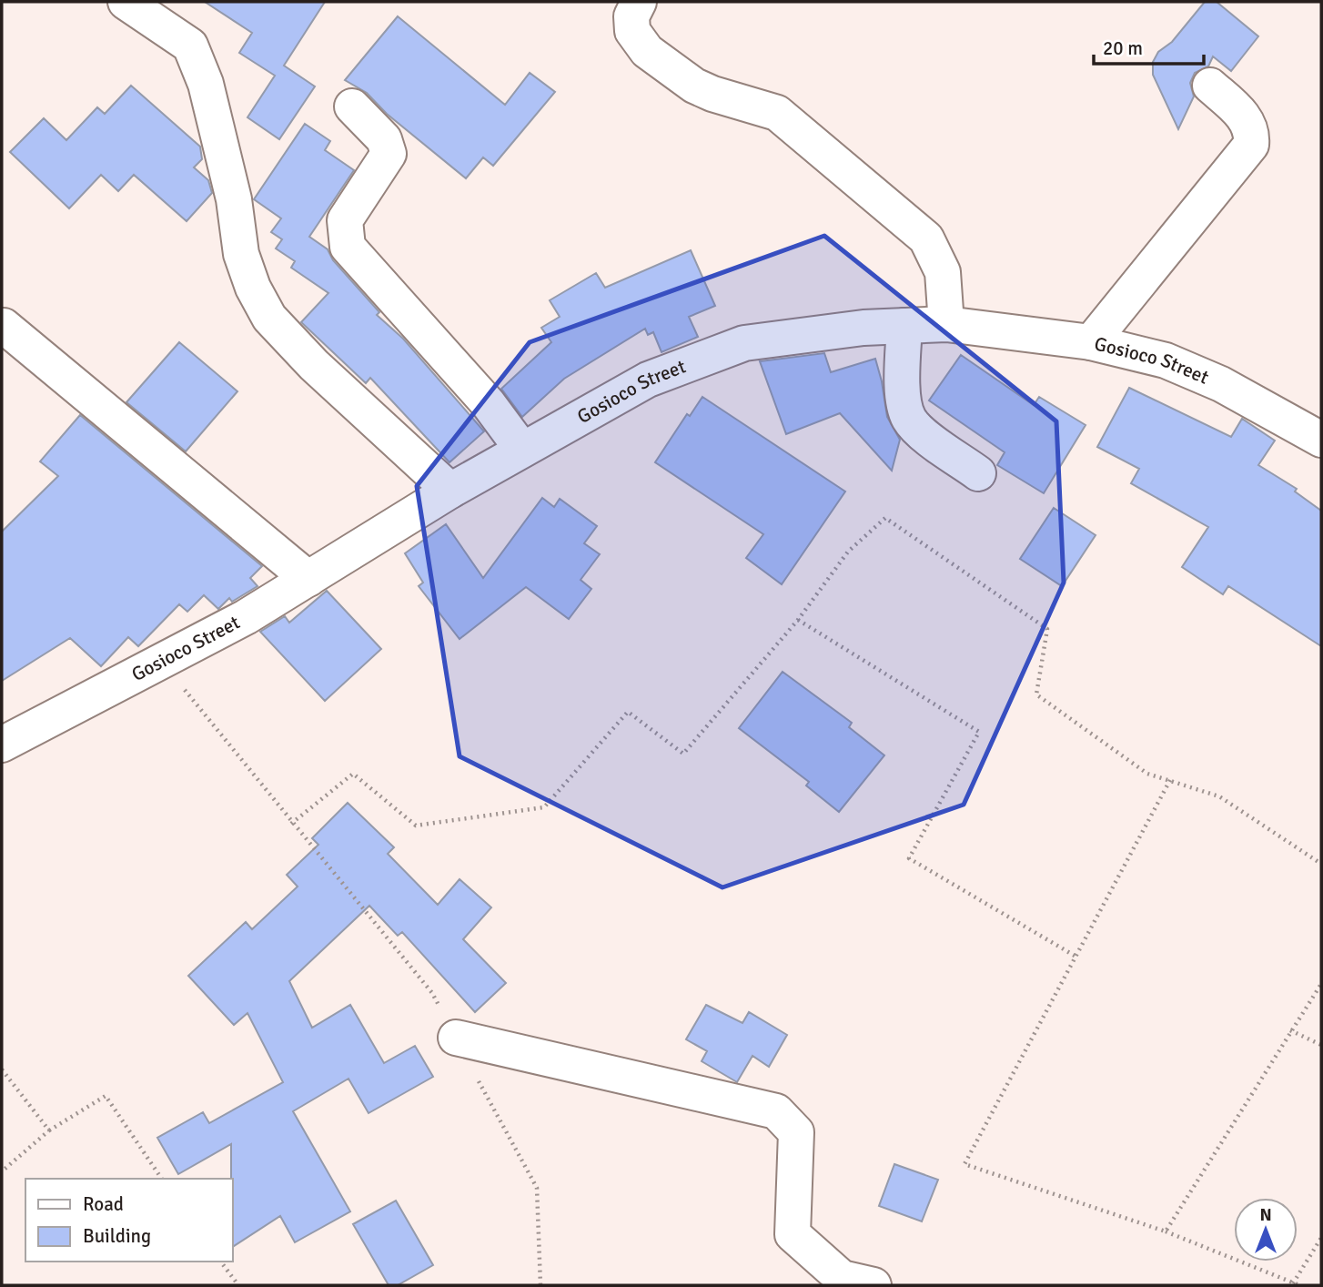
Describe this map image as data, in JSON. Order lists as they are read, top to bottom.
{
  "streets": {
    "street": ["Gosioco Street"]
  },
  "legend": ["Road", "Building"],
  "scale_bar": "20 m",
  "north": "top"
}
